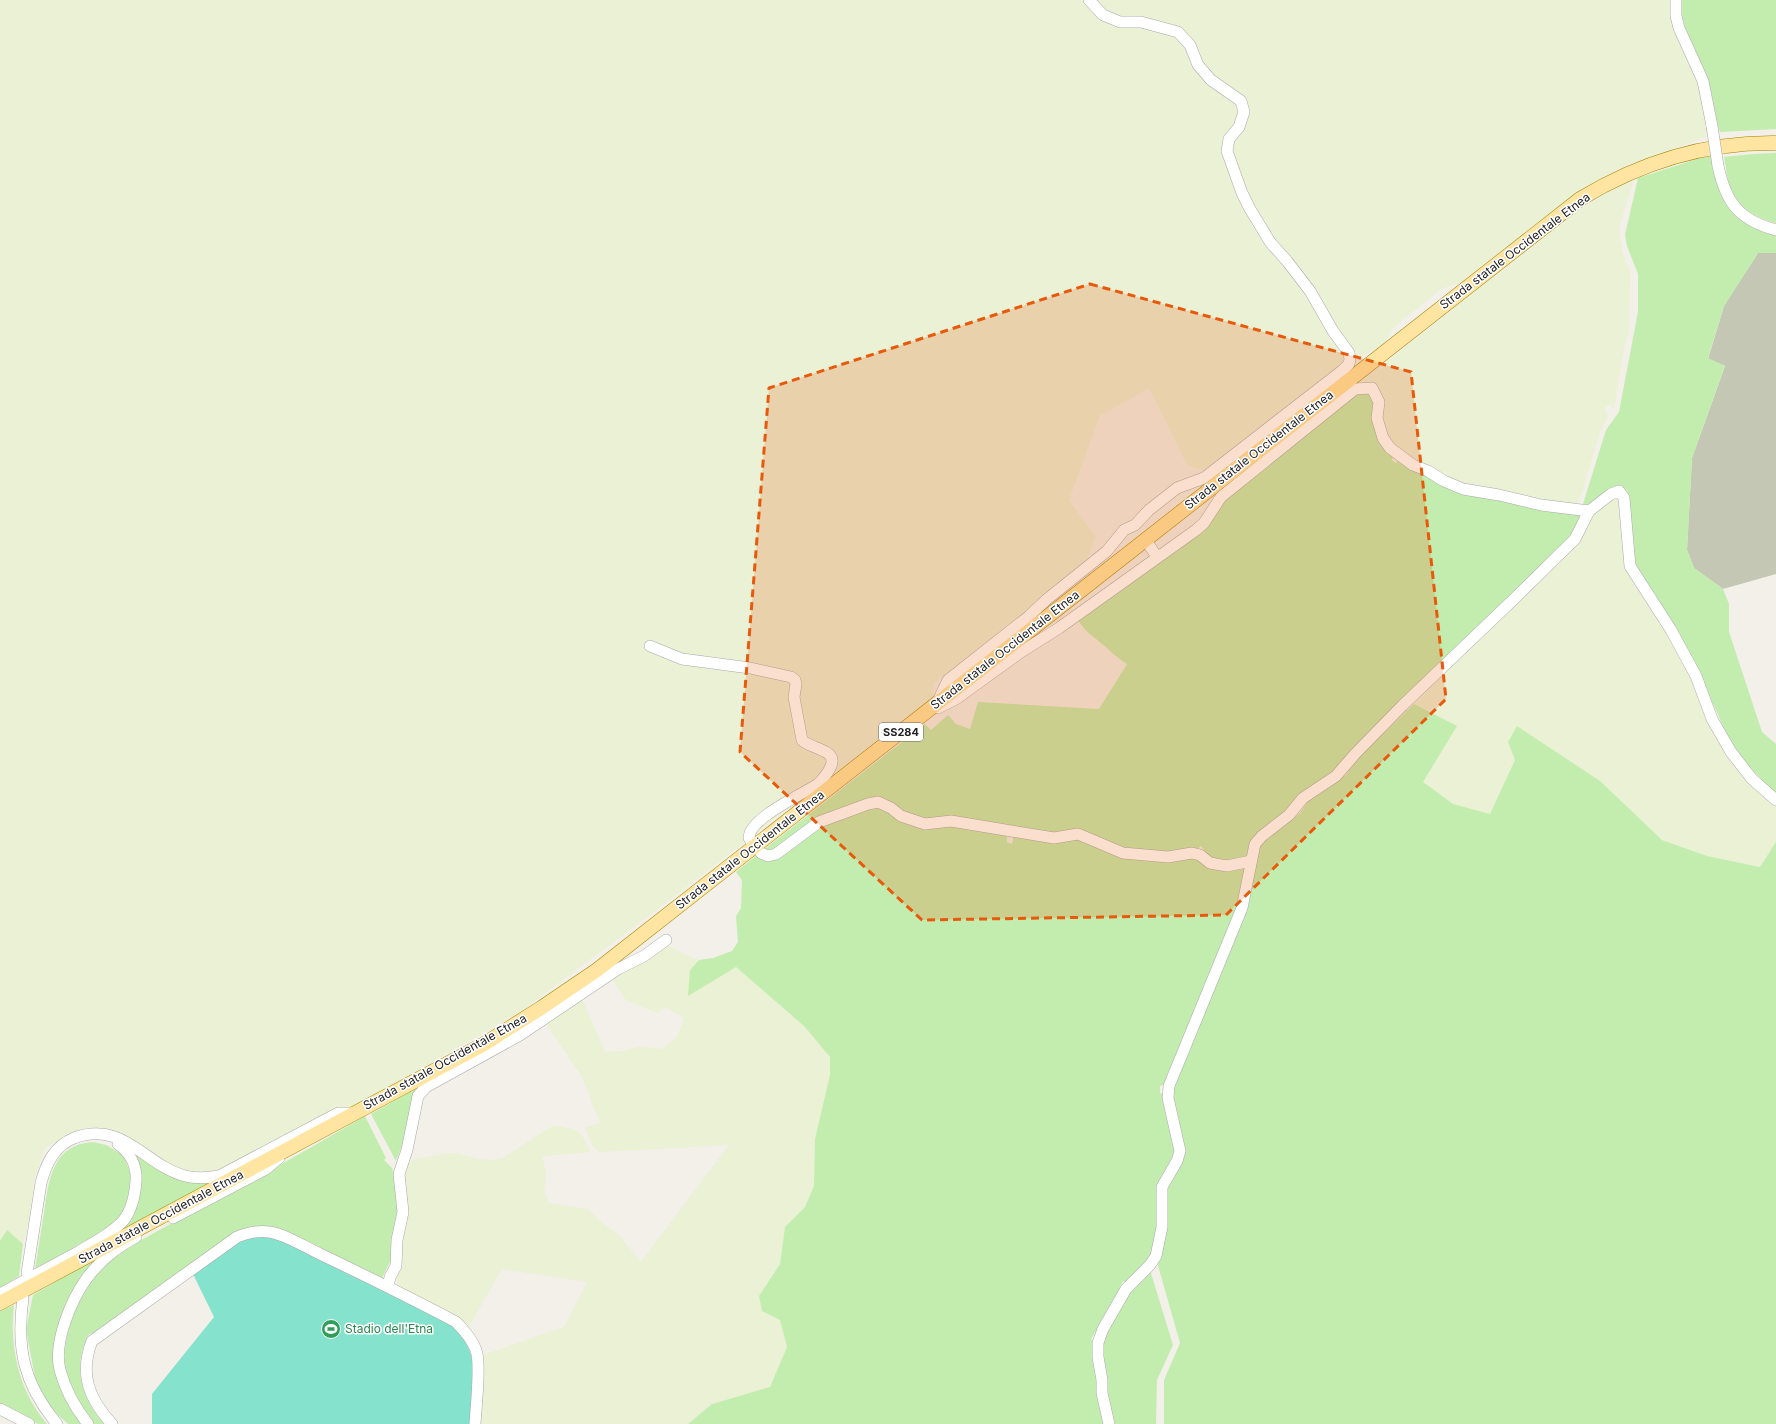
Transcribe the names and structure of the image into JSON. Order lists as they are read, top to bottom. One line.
{"streets":{"main road":["Strada statale Occidentale Etnea","SS284"]},"places":{"sports":["Stadio dell'Etna"]}}
